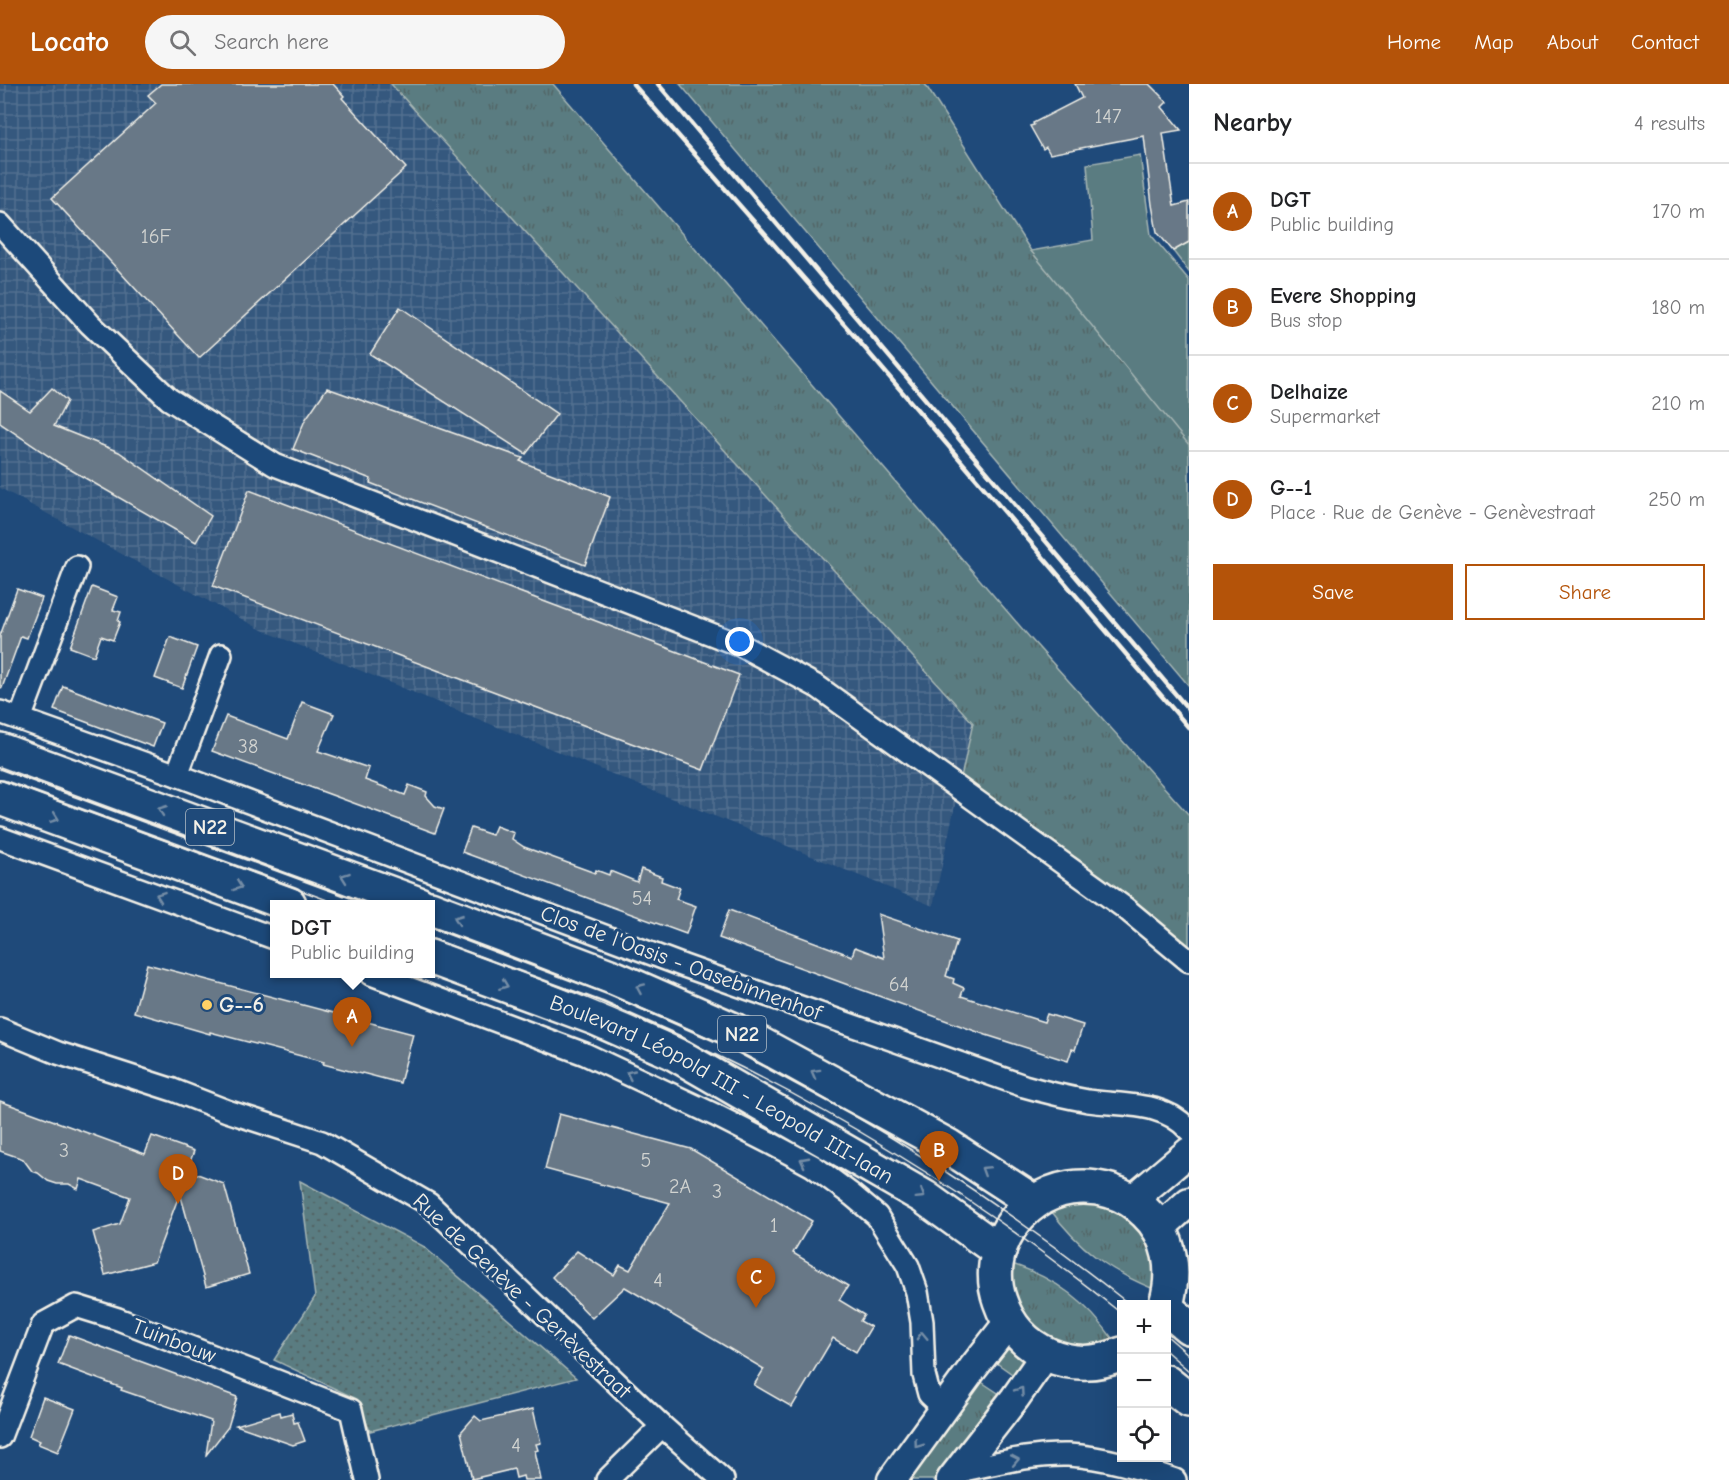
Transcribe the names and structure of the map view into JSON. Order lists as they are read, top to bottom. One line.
{"streets":{"main road":["N22","Boulevard Léopold III - Leopold III-laan"],"street":["Clos de l'Oasis - Oasebinnenhof","Rue de Genève - Genèvestraat","Tuinbouw"]},"places":["G--6"],"house_numbers":["147","16F","38","54","64","3","5","2A","3","1","4","4"],"page":{"header":"Locato","search":"Search here","nav":["Home","Map","About","Contact"],"heading":["Nearby","4 results"],"list":[{"mark":"A","name":"DGT","note":"Public building","value":"170 m"},{"mark":"B","name":"Evere Shopping","note":"Bus stop","value":"180 m"},{"mark":"C","name":"Delhaize","note":"Supermarket","value":"210 m"},{"mark":"D","name":"G--1","note":"Place · Rue de Genève - Genèvestraat","value":"250 m"}],"buttons":["Save","Share"],"popup":["DGT","Public building"],"pins":["A","B","D","C"],"map_buttons":["+","−"]}}
